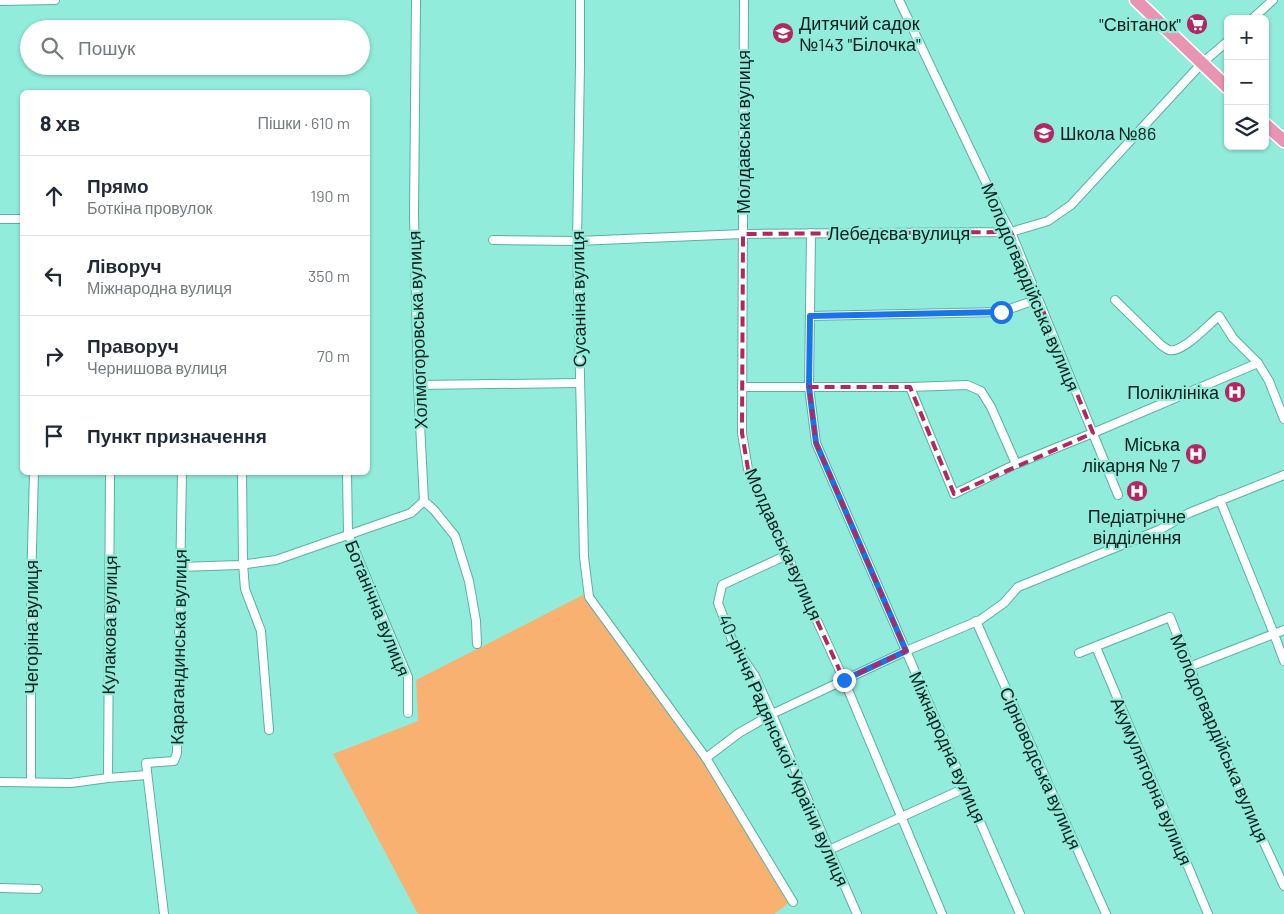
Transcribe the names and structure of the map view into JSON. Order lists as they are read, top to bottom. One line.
{"streets":{"street":["Молдавська вулиця","Лебедєва вулиця","Молодогвардійська вулиця","Сусаніна вулиця","Холмогоровська вулиця","Ботанічна вулиця","Кулакова вулиця","Чегоріна вулиця","Карагандинська вулиця","Міжнародна вулиця","40-річчя Радянської України вулиця","Сірноводська вулиця","Акумуляторна вулиця"]},"crossings":[["Молдавська вулиця","Лебедєва вулиця"],["Молдавська вулиця","40-річчя Радянської України вулиця"],["Лебедєва вулиця","Молодогвардійська вулиця"],["Лебедєва вулиця","Сусаніна вулиця"],["Лебедєва вулиця","Міжнародна вулиця"],["Молодогвардійська вулиця","Акумуляторна вулиця"]],"places":{"supermarket":["\"Світанок\""],"school or university":["Дитячий садок №143 \"Білочка\"","Школа №86"],"hospital":["Поліклініка","Міська лікарня № 7","Педіатрічне відділення"]},"page":{"map_buttons":["+","−"],"search":"Пошук","heading":["8 хв","Пішки · 610 m"],"list":[["Прямо","Боткіна провулок","190 m"],["Ліворуч","Міжнародна вулиця","350 m"],["Праворуч","Чернишова вулиця","70 m"],"Пункт призначення"]}}
